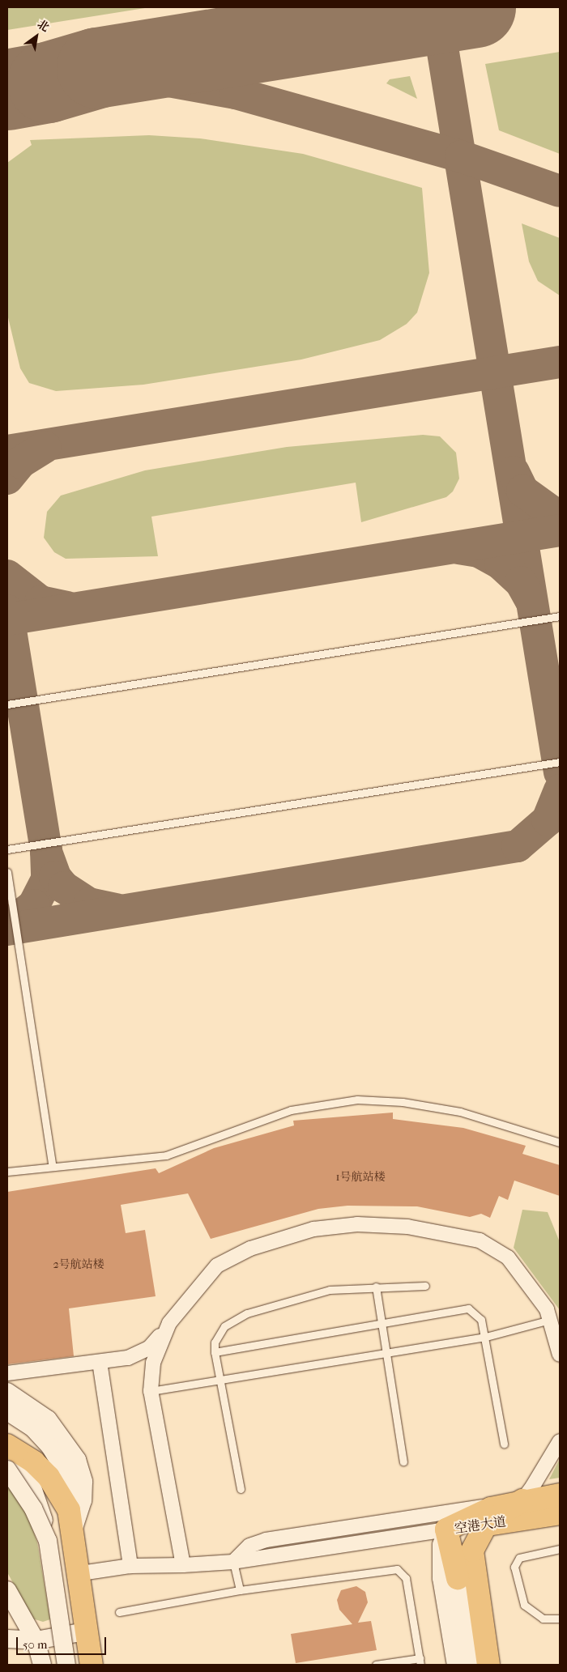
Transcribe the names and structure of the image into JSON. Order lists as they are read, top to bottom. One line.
{"streets":{"main road":["空港大道"]},"house_numbers":["1号航站楼","2号航站楼"],"scale_bar":"50 m","north":"top right"}
